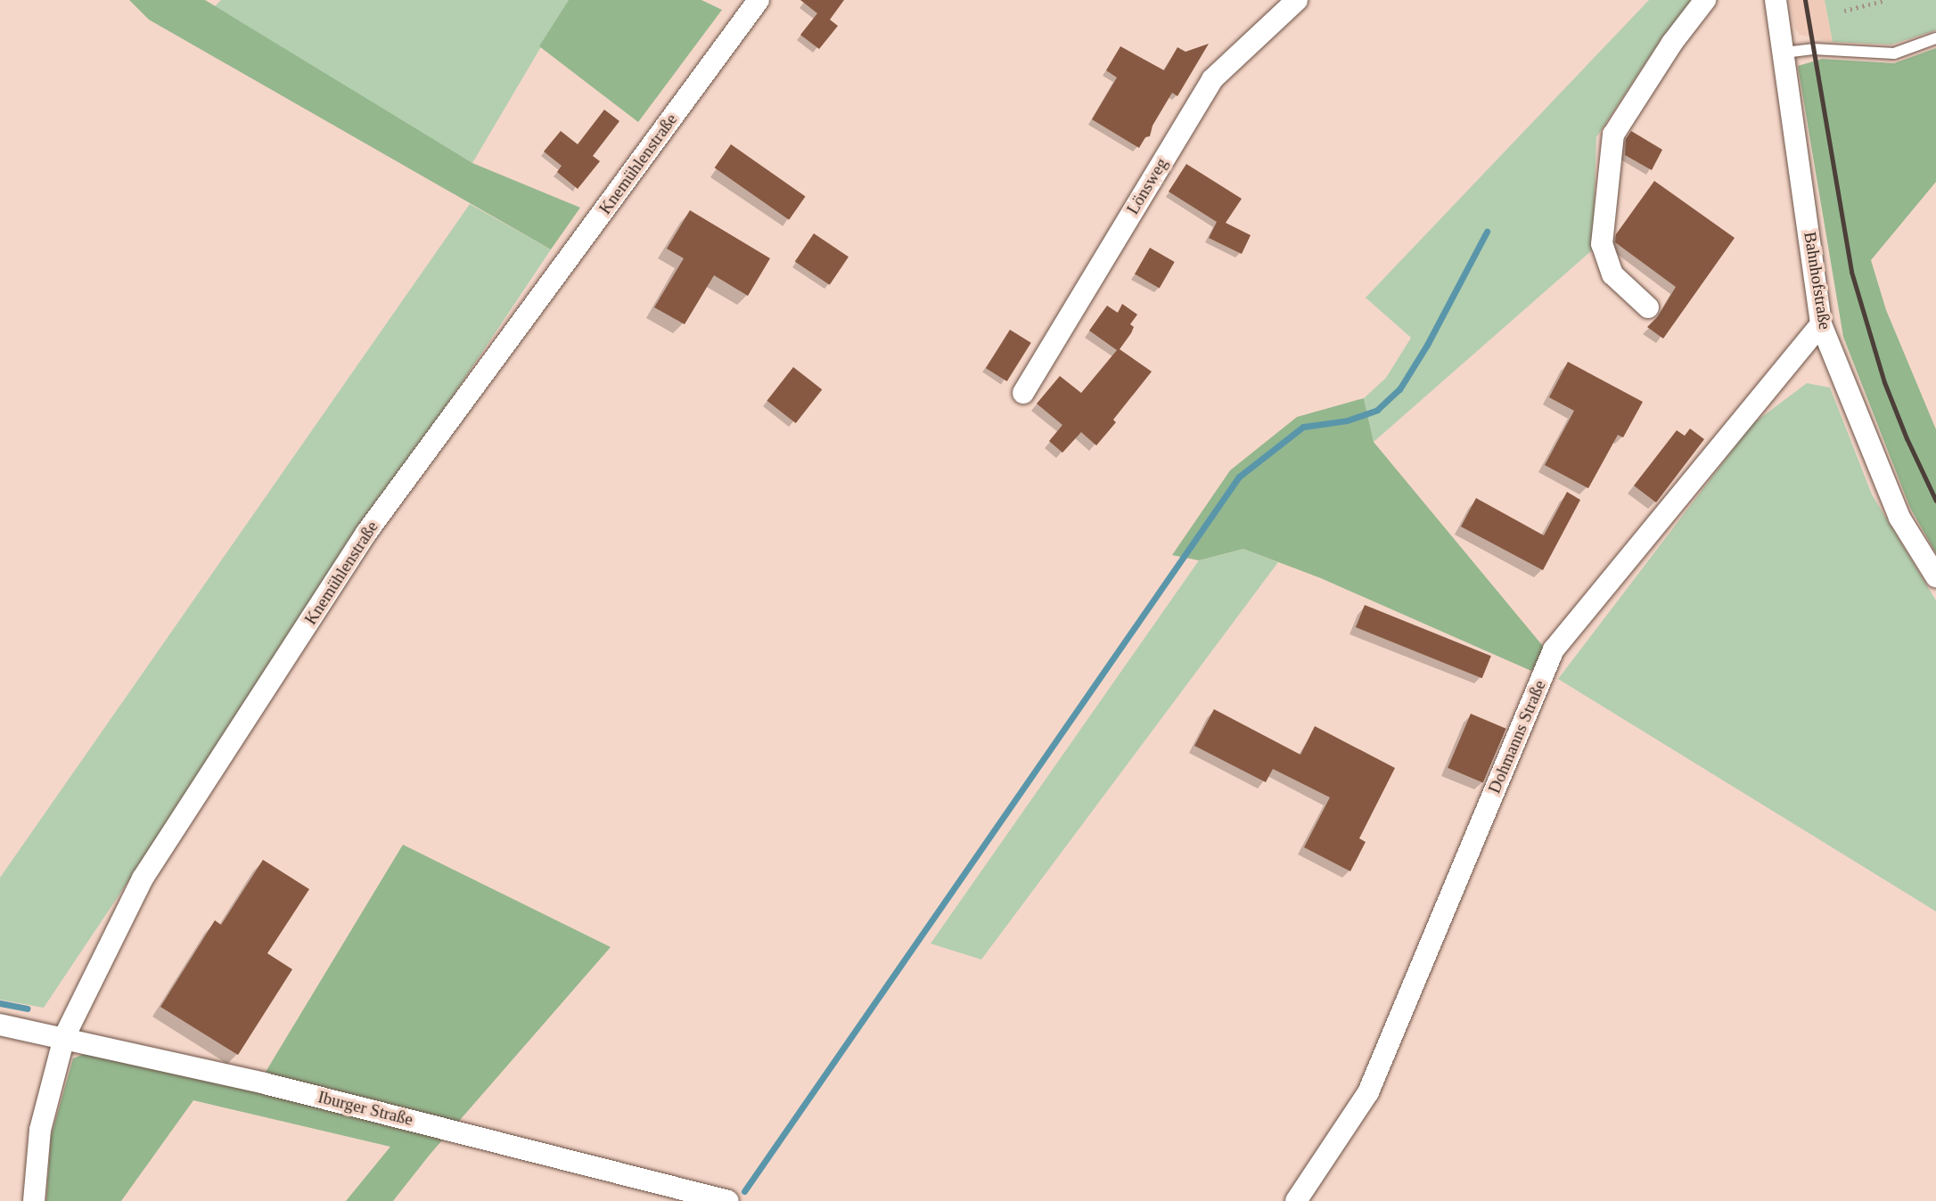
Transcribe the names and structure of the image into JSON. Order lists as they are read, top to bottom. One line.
{"streets":{"street":["Knemühlenstraße","Lönsweg","Bahnhofstraße","Dohmanns Straße","Iburger Straße"]},"crossings":[["Knemühlenstraße","Iburger Straße"],["Bahnhofstraße","Dohmanns Straße"]]}
